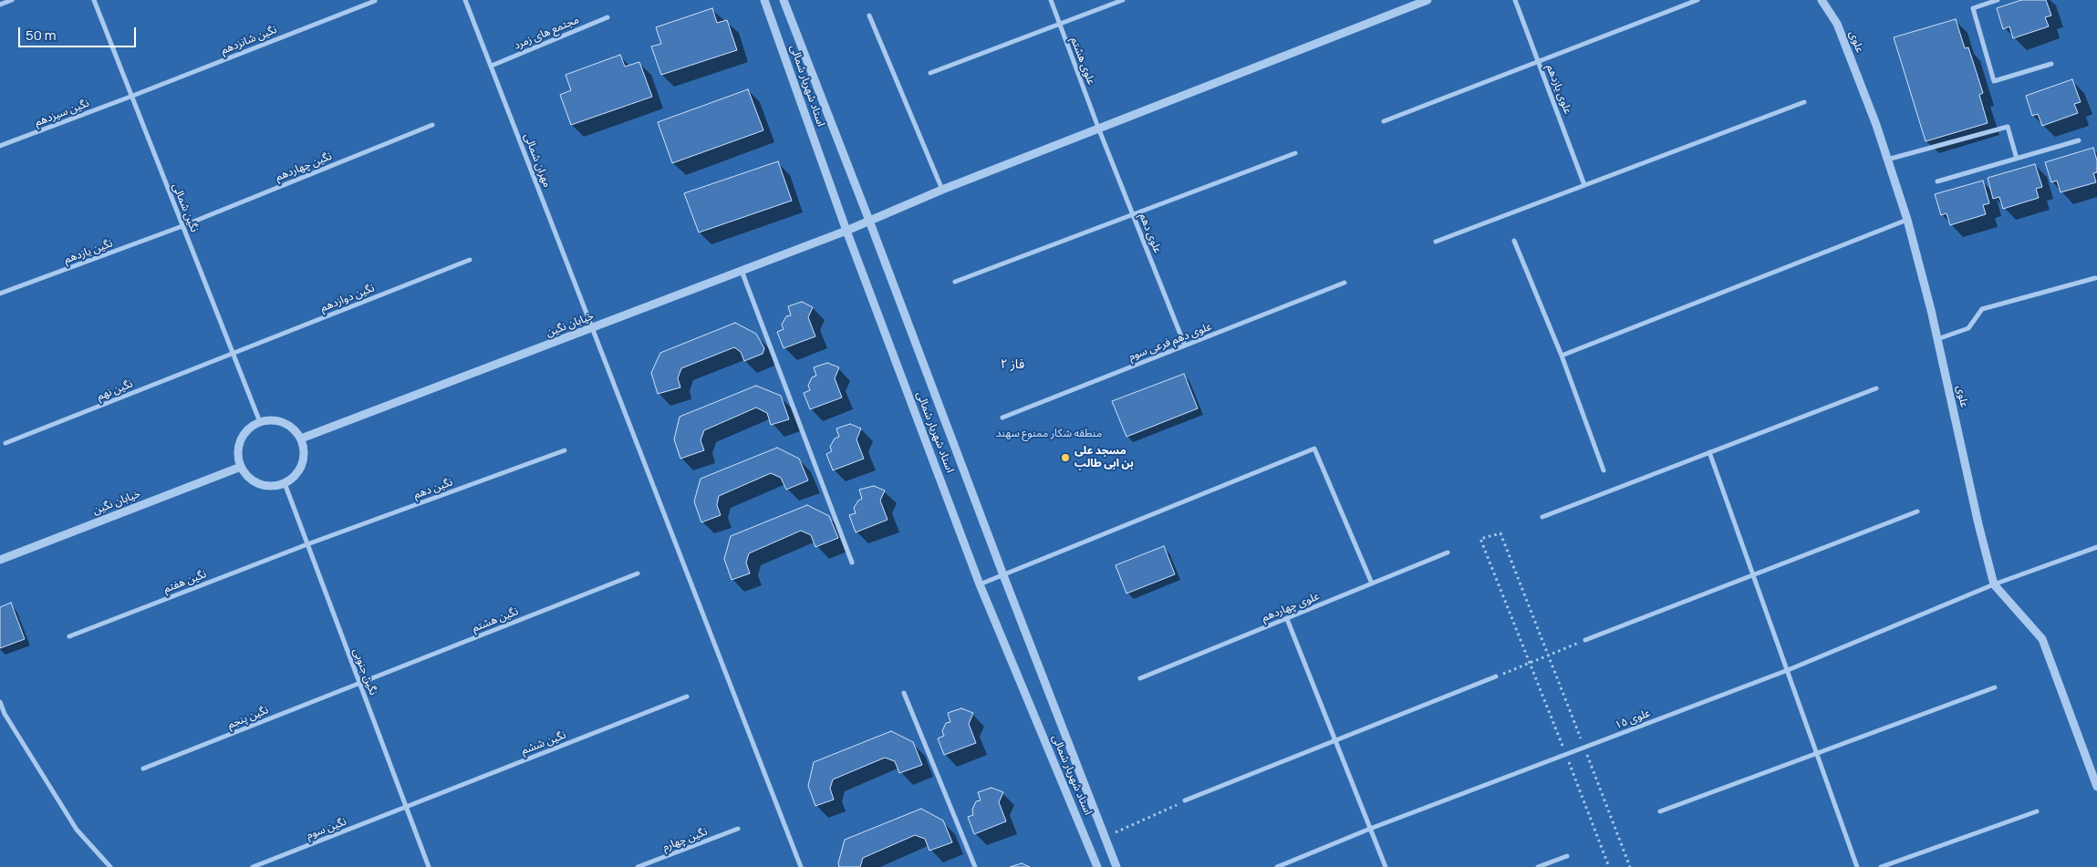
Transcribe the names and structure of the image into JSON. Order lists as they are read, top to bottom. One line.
{"streets":{"street":["مجتمع های زمرد","نگین شانزدهم","علوی","علوی هشتم","استاد شهریار شمالی","علوی یازدهم","نگین سیزدهم","مهران شمالی","نگین چهاردهم","نگین شمالی","علوی دهم","نگین یازدهم","نگین دوازدهم","خیابان نگین","علوی دهم فرعی سوم","نگین نهم","نگین دهم","نگین هفتم","علوی چهاردهم","نگین هشتم","نگین جنوبی","نگین پنجم","علوی ۱۵","نگین ششم","نگین سوم","نگین چهارم"]},"crossings":[["مجتمع های زمرد","مهران شمالی"],["نگین شانزدهم","نگین سیزدهم"],["نگین شانزدهم","نگین شمالی"],["علوی","علوی ۱۵"],["علوی هشتم","علوی دهم"],["علوی هشتم","خیابان نگین"],["استاد شهریار شمالی","خیابان نگین"],["نگین سیزدهم","نگین شمالی"],["مهران شمالی","خیابان نگین"],["نگین چهاردهم","نگین شمالی"],["نگین چهاردهم","نگین یازدهم"],["نگین شمالی","نگین یازدهم"],["نگین شمالی","نگین دوازدهم"],["نگین شمالی","خیابان نگین"],["نگین شمالی","نگین نهم"],["نگین شمالی","نگین جنوبی"],["علوی دهم","خیابان نگین"],["علوی دهم","علوی دهم فرعی سوم"],["نگین دوازدهم","نگین نهم"],["خیابان نگین","نگین جنوبی"],["نگین دهم","نگین هفتم"],["نگین دهم","نگین جنوبی"],["نگین هفتم","نگین جنوبی"],["نگین هشتم","نگین جنوبی"],["نگین هشتم","نگین پنجم"],["نگین جنوبی","نگین پنجم"],["نگین جنوبی","نگین ششم"],["نگین جنوبی","نگین سوم"],["نگین ششم","نگین سوم"]],"districts":["فاز ۲"],"parks":["منطقه شکار ممنوع سهند"],"places":["مسجد علی بن ابی طالب"],"scale_bar":"50 m"}
